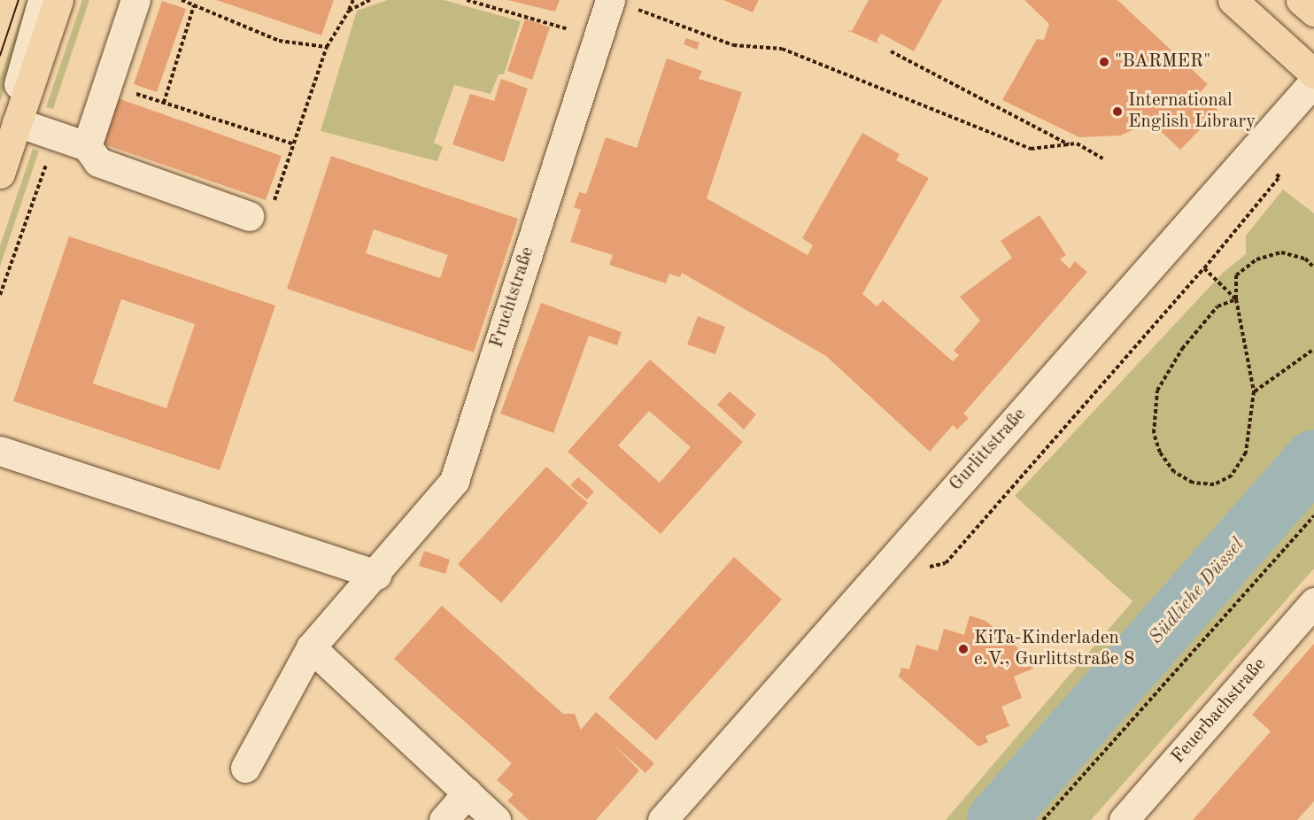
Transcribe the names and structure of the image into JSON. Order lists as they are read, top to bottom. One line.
{"streets":{"street":["Fruchtstraße","Gurlittstraße","Feuerbachstraße"]},"water":["Südliche Düssel"],"places":["\"BARMER\"","International English Library","KiTa-Kinderladen e.V., Gurlittstraße 8"]}
